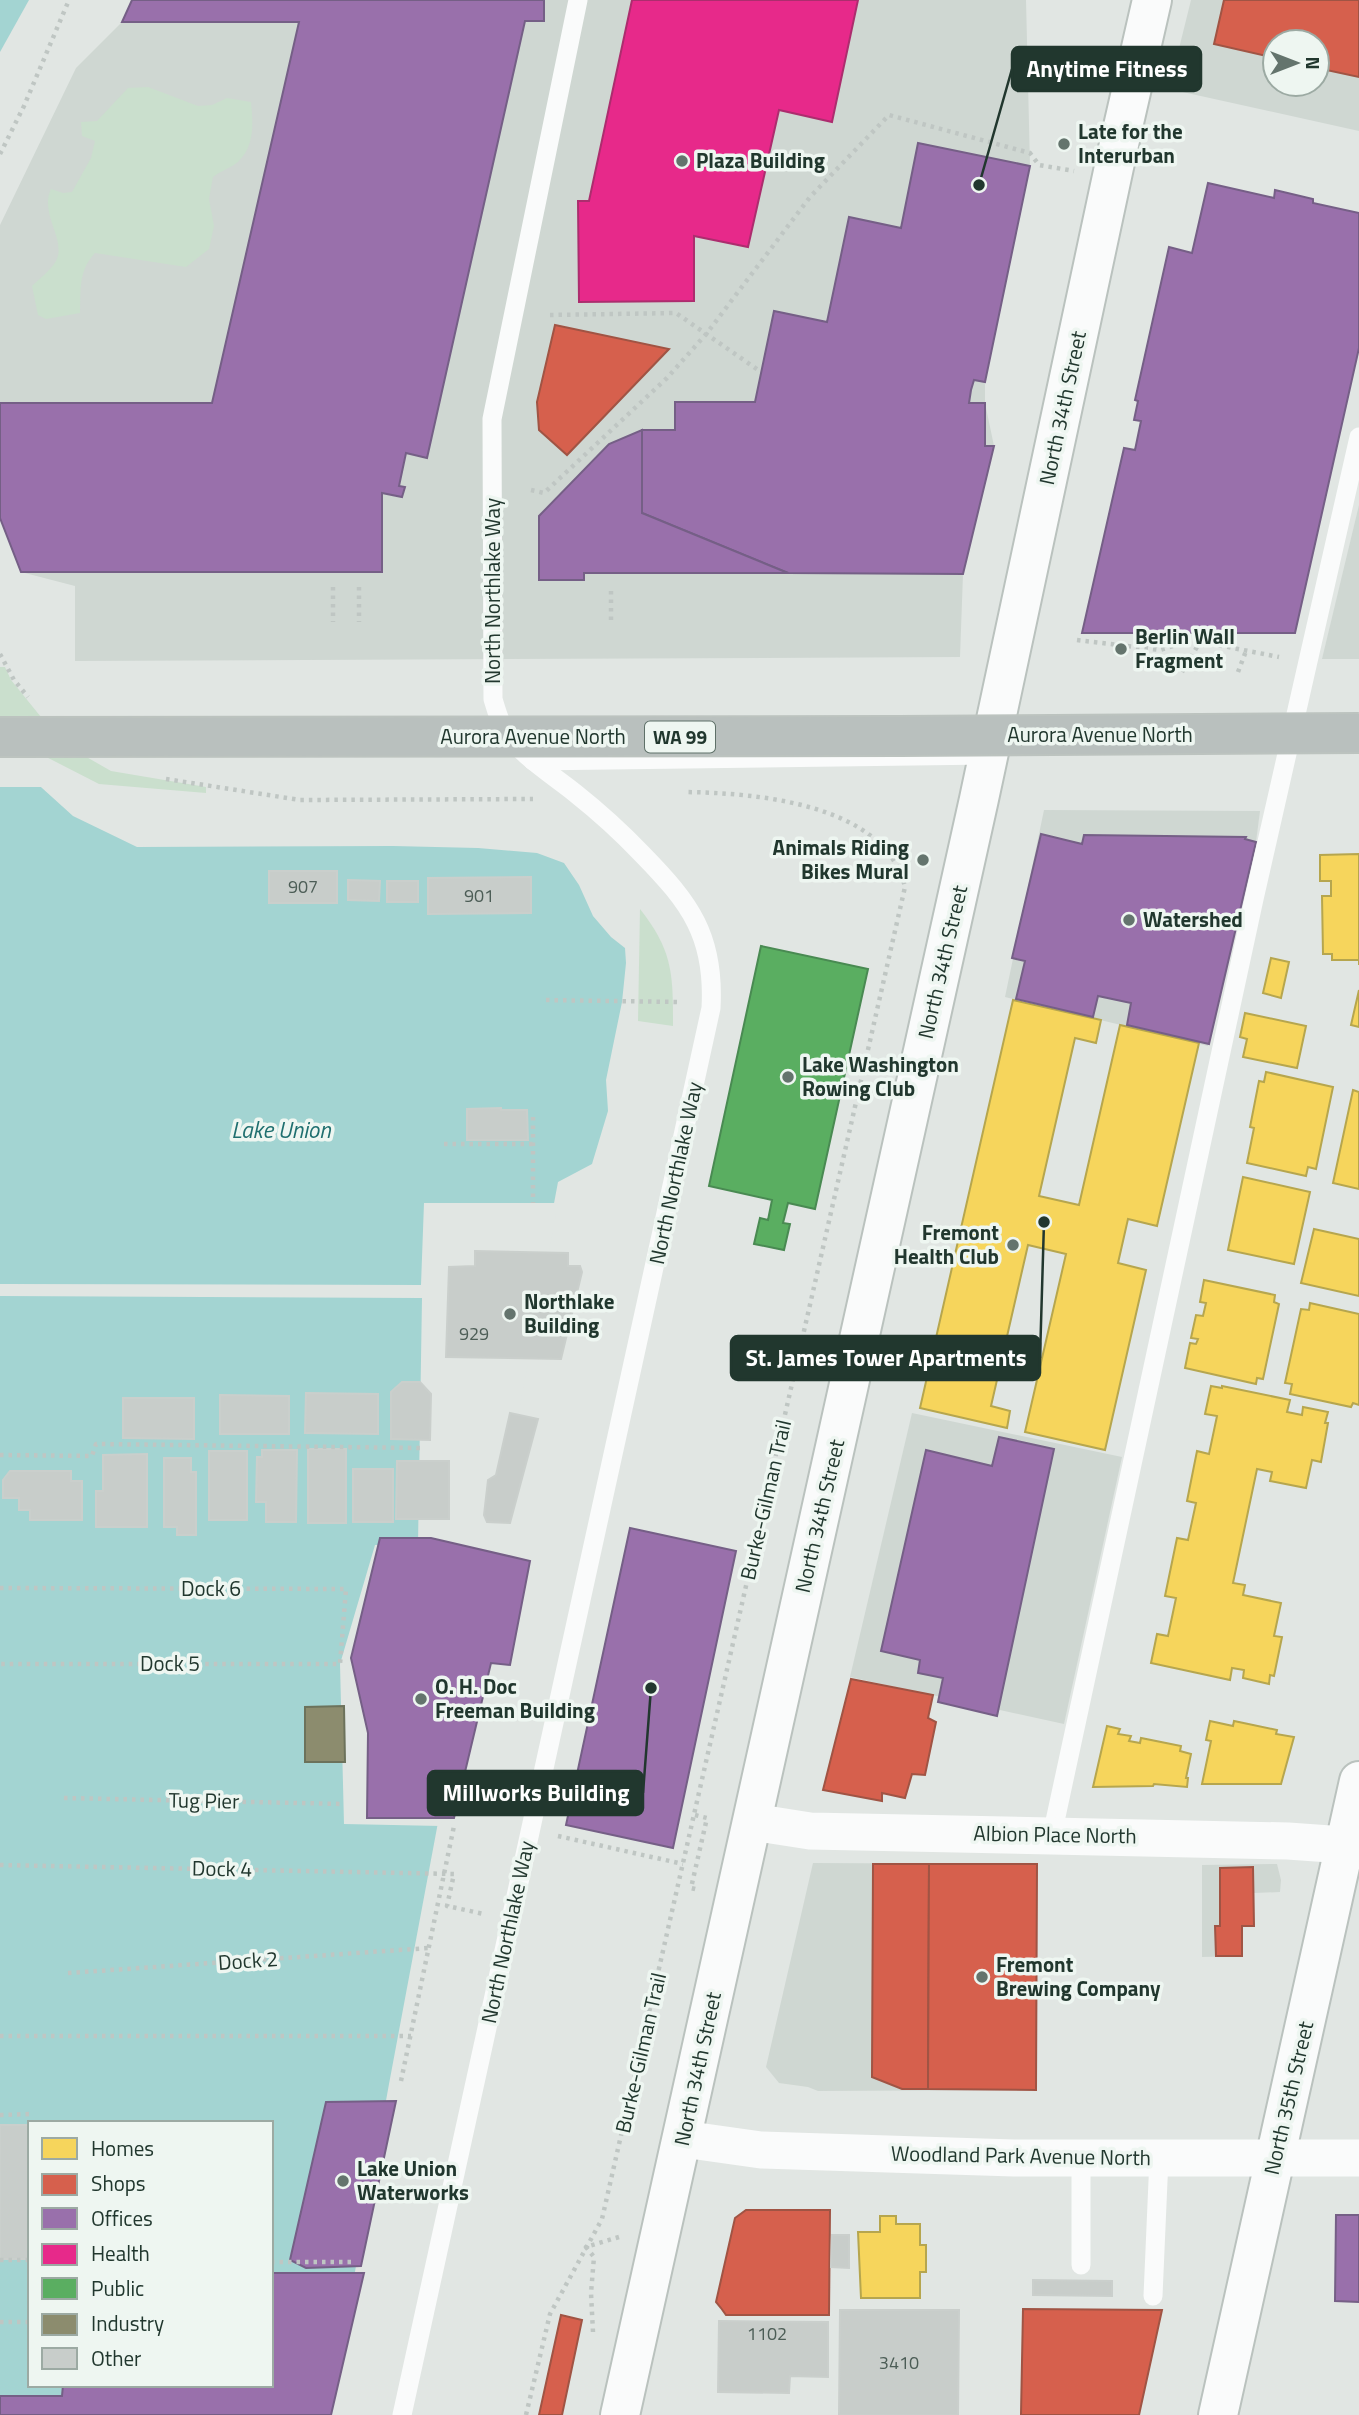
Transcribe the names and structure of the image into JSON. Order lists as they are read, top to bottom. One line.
{"streets":{"highway":["Aurora Avenue North","WA 99"],"street":["North 34th Street","Albion Place North","North 35th Street","Woodland Park Avenue North"],"lane":["North Northlake Way"],"path":["Burke-Gilman Trail","Dock 6","Dock 5","Tug Pier","Dock 4","Dock 2"]},"crossings":[["North 34th Street","Albion Place North"],["North 34th Street","Woodland Park Avenue North"],["Dock 6","Dock 5"],["Albion Place North","North 35th Street"],["North 35th Street","Woodland Park Avenue North"]],"water":["Lake Union"],"places":["Late for the Interurban","Plaza Building","Anytime Fitness","Berlin Wall Fragment","Animals Riding Bikes Mural","Watershed","Lake Washington Rowing Club","St. James Tower Apartments","Fremont Health Club","Northlake Building","Millworks Building","O. H. Doc Freeman Building","Fremont Brewing Company","Lake Union Waterworks"],"house_numbers":["907","901","929","1102","3410"],"legend":["Homes","Shops","Offices","Health","Public","Industry","Other"],"north":"right"}
